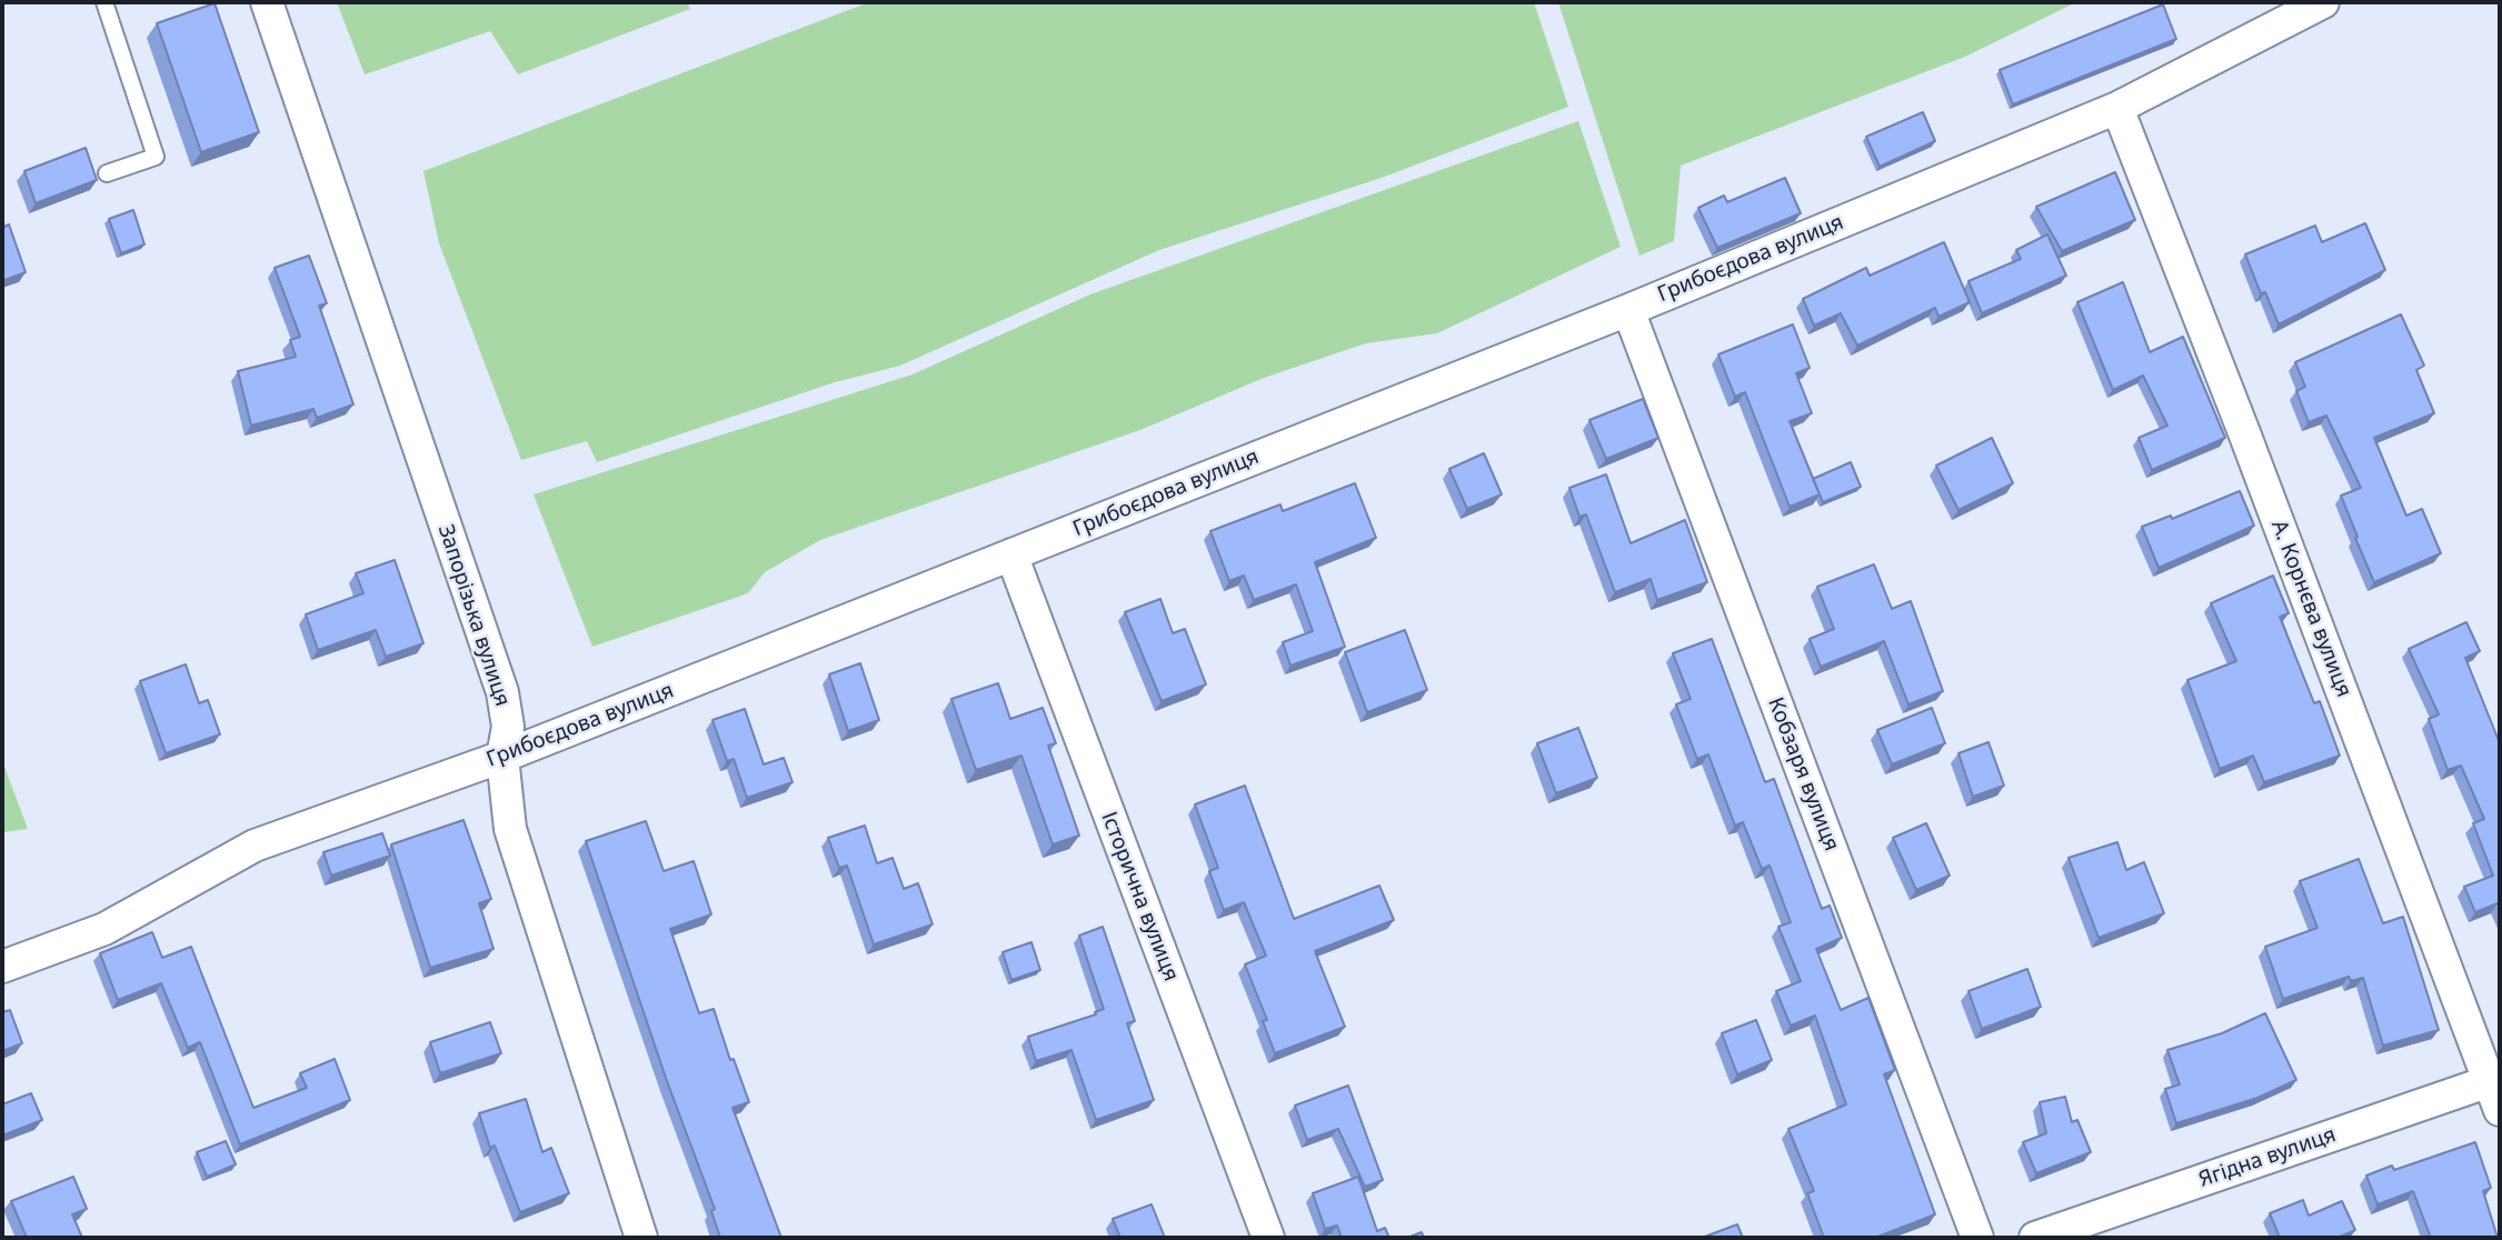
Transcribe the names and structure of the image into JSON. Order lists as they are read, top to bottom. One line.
{"streets":{"street":["Грибоєдова вулиця","А. Корнєва вулиця","Запорізька вулиця","Кобзаря вулиця","Історична вулиця","Ягідна вулиця"]},"crossings":[["Грибоєдова вулиця","А. Корнєва вулиця"],["Грибоєдова вулиця","Запорізька вулиця"],["Грибоєдова вулиця","Кобзаря вулиця"],["Грибоєдова вулиця","Історична вулиця"],["А. Корнєва вулиця","Ягідна вулиця"]]}
